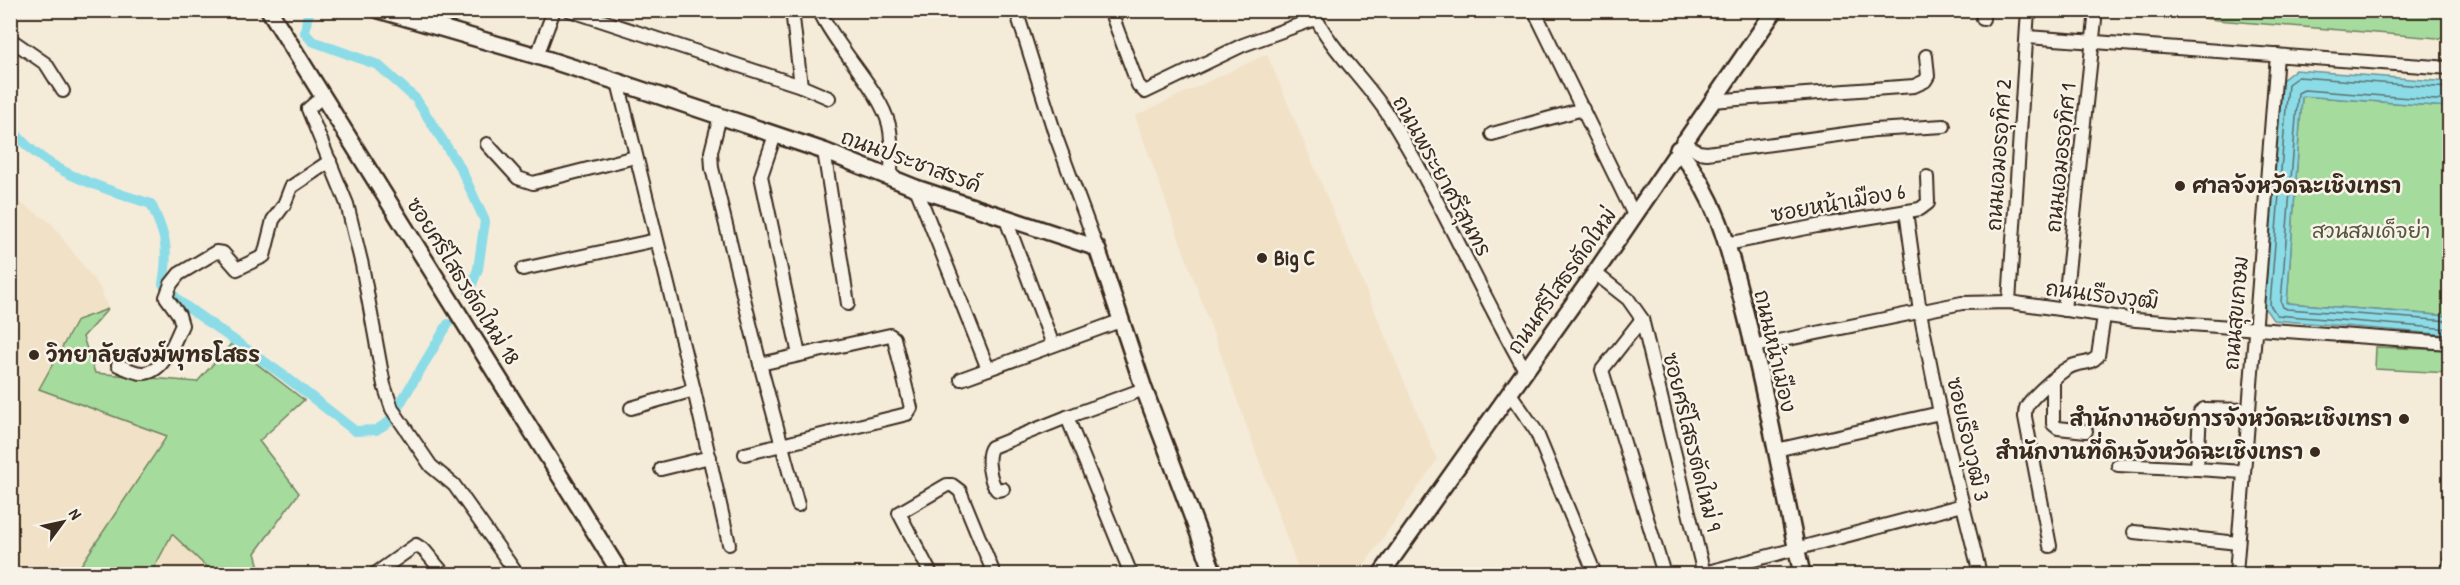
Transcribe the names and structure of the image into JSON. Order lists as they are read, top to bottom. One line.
{"streets":{"street":["ถนนเอมอรอุทิศ 2","ถนนเอมอรอุทิศ 1","ถนนประชาสรรค์","ถนนพระยาศรีสุนทร","ซอยหน้าเมือง 6","ซอยศรีโสธรตัดใหม่ 18","ถนนศรีโสธรตัดใหม่","ถนนเรืองวุฒิ","ถนนสุขเกษม","ถนนหน้าเมือง","ซอยเรืองวุฒิ 3","ซอยศรีโสธรตัดใหม่ 9"]},"crossings":[["ถนนเอมอรอุทิศ 2","ถนนเรืองวุฒิ"],["ถนนเอมอรอุทิศ 1","ถนนเรืองวุฒิ"],["ถนนพระยาศรีสุนทร","ถนนศรีโสธรตัดใหม่"],["ซอยหน้าเมือง 6","ถนนหน้าเมือง"],["ซอยหน้าเมือง 6","ซอยเรืองวุฒิ 3"],["ถนนศรีโสธรตัดใหม่","ถนนหน้าเมือง"],["ถนนศรีโสธรตัดใหม่","ซอยศรีโสธรตัดใหม่ 9"],["ถนนเรืองวุฒิ","ถนนสุขเกษม"],["ถนนเรืองวุฒิ","ถนนหน้าเมือง"],["ถนนเรืองวุฒิ","ซอยเรืองวุฒิ 3"]],"parks":["สวนสมเด็จย่า"],"places":["ศาลจังหวัดฉะเชิงเทรา","Big C","วิทยาลัยสงฆ์พุทธโสธร","สำนักงานอัยการจังหวัดฉะเชิงเทรา","สำนักงานที่ดินจังหวัดฉะเชิงเทรา"],"north":"top right"}
